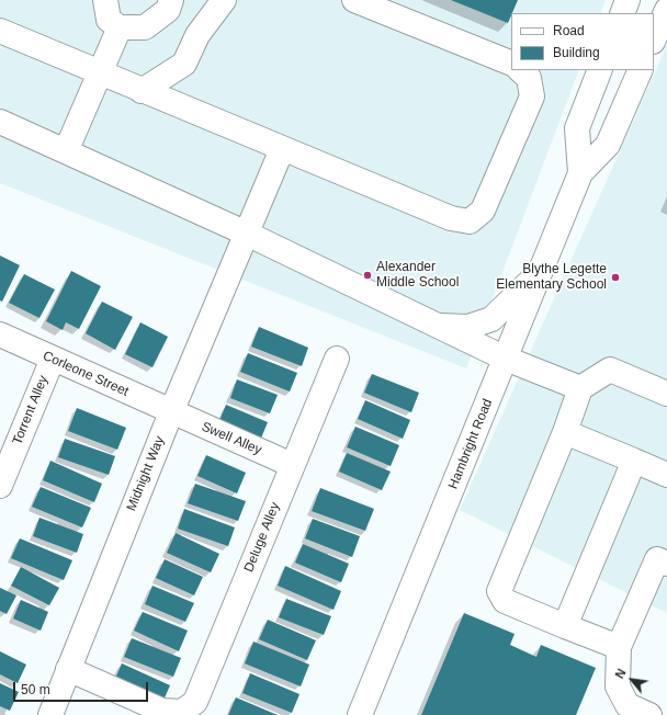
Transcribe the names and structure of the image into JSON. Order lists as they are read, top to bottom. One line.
{"streets":{"street":["Corleone Street","Torrent Alley","Swell Alley","Hambright Road","Midnight Way","Deluge Alley"]},"crossings":[["Corleone Street","Torrent Alley"],["Corleone Street","Swell Alley"],["Corleone Street","Midnight Way"],["Swell Alley","Midnight Way"],["Swell Alley","Deluge Alley"],["Midnight Way","Deluge Alley"]],"places":["Alexander Middle School","Blythe Legette Elementary School"],"legend":["Road","Building"],"scale_bar":"50 m","north":"top left"}
